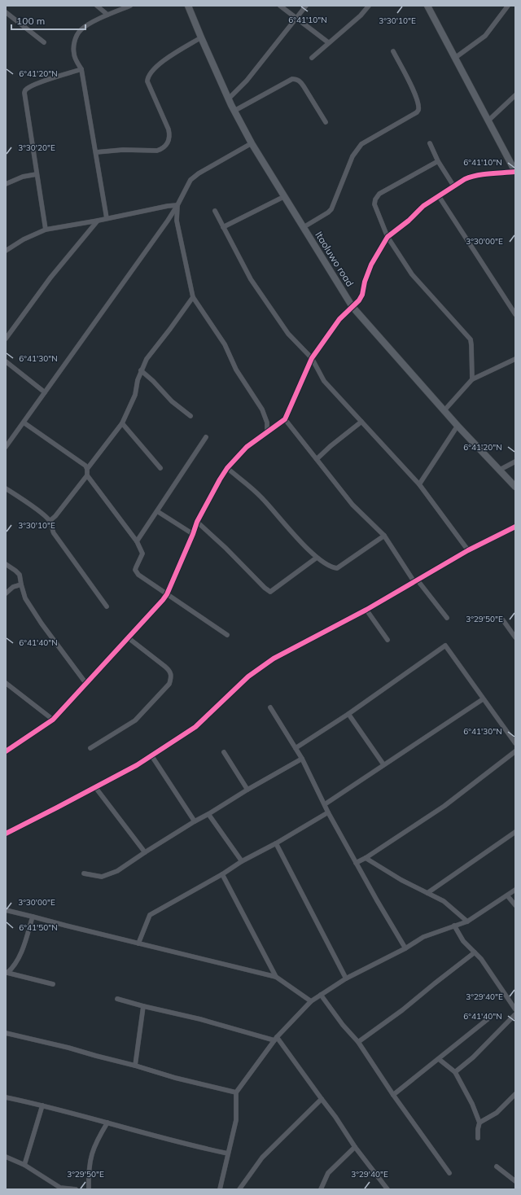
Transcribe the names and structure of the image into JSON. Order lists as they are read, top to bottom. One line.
{"streets":{"street":["Itaoluwo road"]},"scale_bar":"100 m","coordinates":["6°41'10\"N","3°30'10\"E","6°41'20\"N","3°30'20\"E","3°30'00\"E","6°41'30\"N","3°29'50\"E","6°41'40\"N","6°41'50\"N","3°29'40\"E"]}
